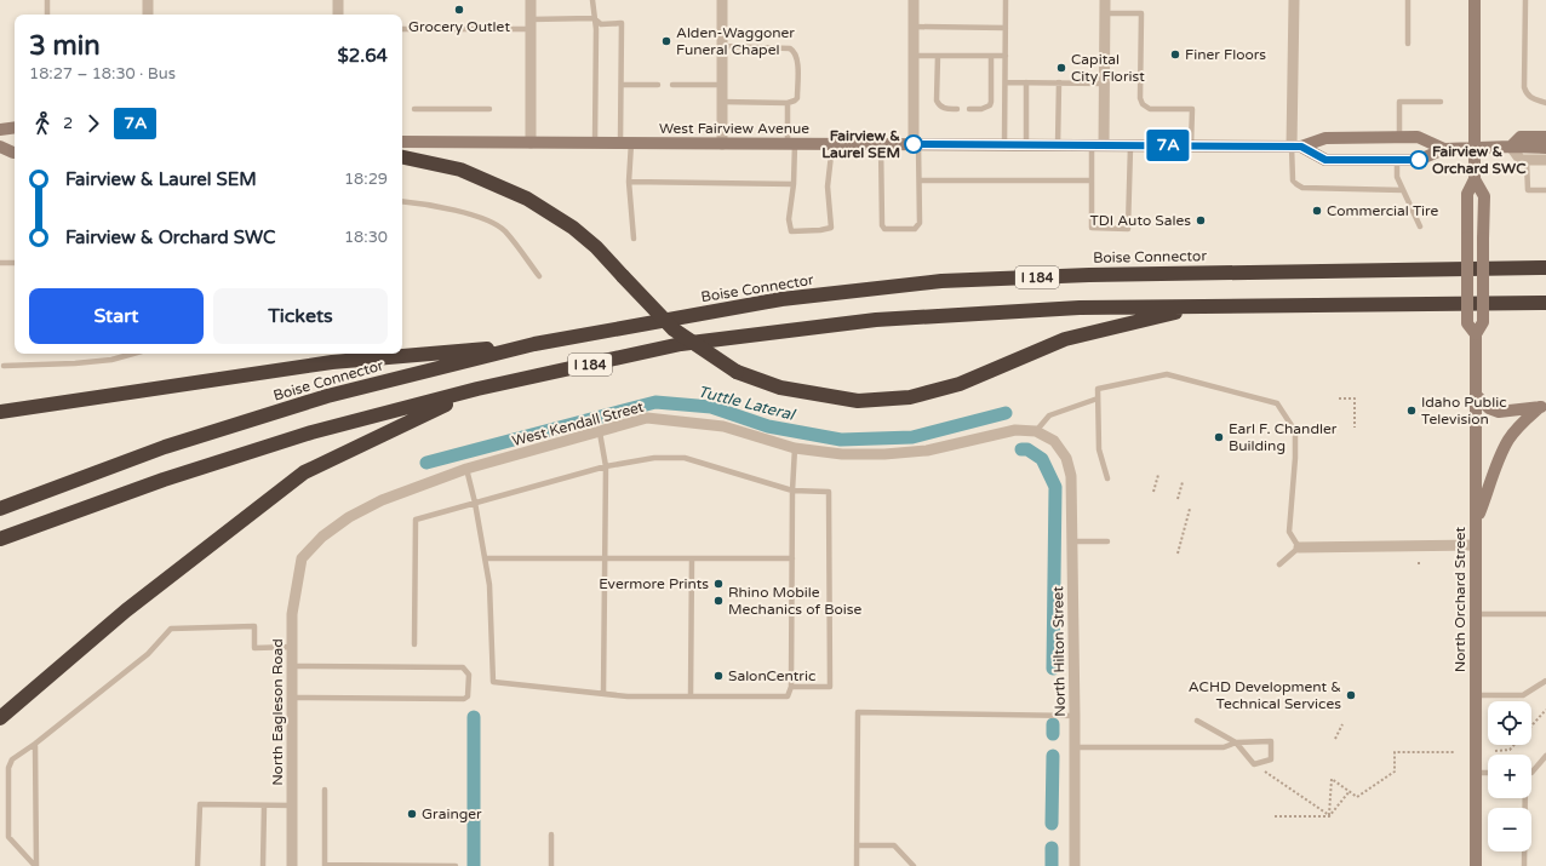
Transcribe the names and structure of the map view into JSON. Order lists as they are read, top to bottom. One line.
{"streets":{"highway":["Boise Connector","I 184"],"main road":["West Fairview Avenue","North Orchard Street"],"street":["West Kendall Street","North Hilton Street","North Eagleson Road"]},"crossings":[["West Fairview Avenue","North Orchard Street"],["West Kendall Street","North Hilton Street"],["West Kendall Street","North Eagleson Road"]],"water":["Tuttle Lateral"],"places":["Grocery Outlet","Alden-Waggoner Funeral Chapel","Finer Floors","Capital City Florist","Fairview & Laurel SEM","Fairview & Orchard SWC","Commercial Tire","TDI Auto Sales","Idaho Public Television","Earl F. Chandler Building","Evermore Prints","Rhino Mobile Mechanics of Boise","SalonCentric","ACHD Development & Technical Services","Grainger"],"lines":["bus line 7A"],"page":{"on_map":"7A","heading":["3 min","18:27 – 18:30 · Bus","$2.64"],"legs":["2","7A"],"list":[{"name":"Fairview & Laurel SEM","value":"18:29"},{"name":"Fairview & Orchard SWC","value":"18:30"}],"buttons":["Start","Tickets"],"map_buttons":["+","−"]}}
